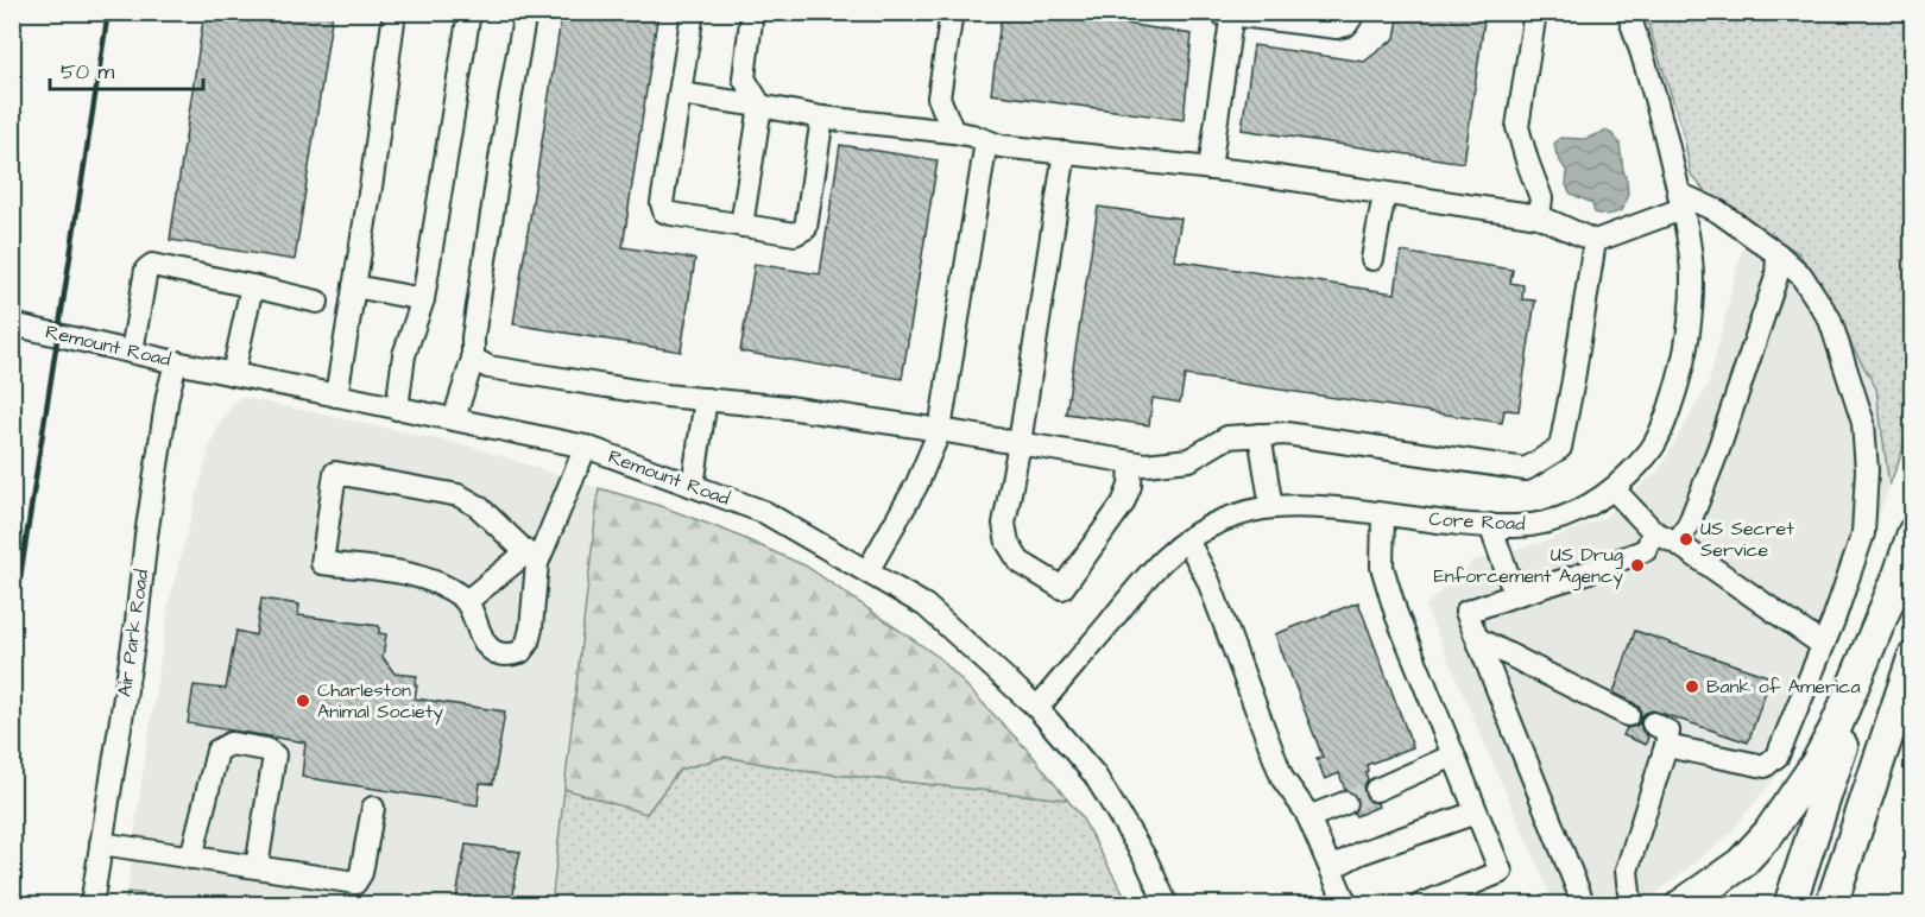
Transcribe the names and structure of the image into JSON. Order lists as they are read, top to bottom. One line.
{"streets":{"street":["Remount Road","Core Road","Air Park Road"]},"crossings":[["Remount Road","Core Road"],["Remount Road","Air Park Road"]],"places":["US Secret Service","US Drug Enforcement Agency","Bank of America","Charleston Animal Society"],"scale_bar":"50 m"}
